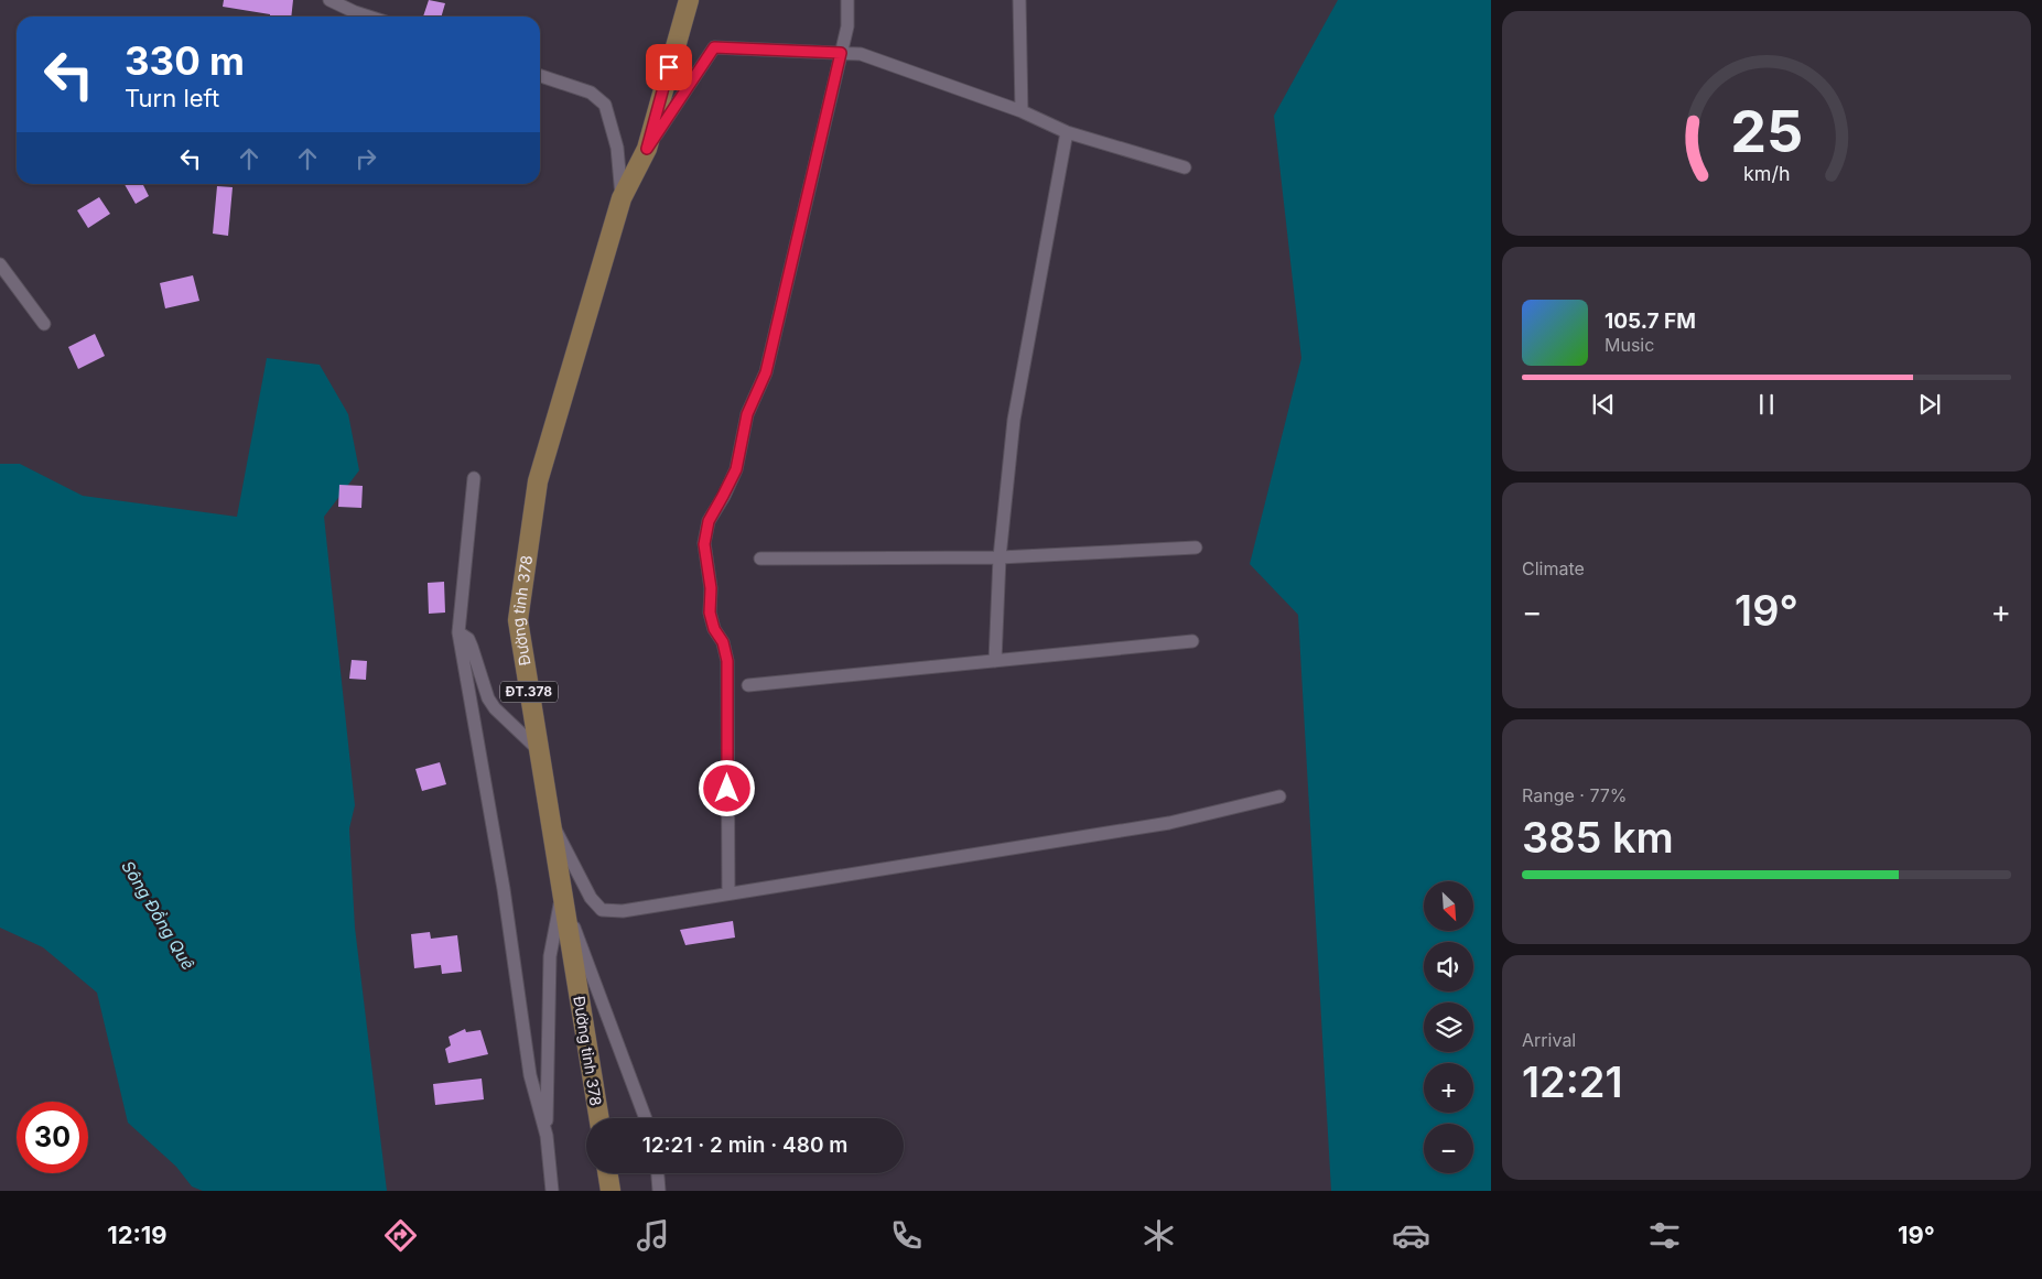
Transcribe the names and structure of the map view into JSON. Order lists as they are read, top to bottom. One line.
{"streets":{"main road":["Đường tỉnh 378","ĐT.378"]},"crossings":[["Đường tỉnh 378","ĐT.378"]],"water":["Sông Đồng Quê"],"north":"bottom right","page":{"turn":["330 m","Turn left"],"song":["105.7 FM","Music"],"tile":["Climate",["Range · 77%","385 km"],["Arrival","12:21"]],"heat":["−","19°","+"],"map_buttons":["+","−"],"limit":"30","trip":"12:21 · 2 min · 480 m","tabs":["12:19","19°"],"gauge":["25","km/h"]}}
